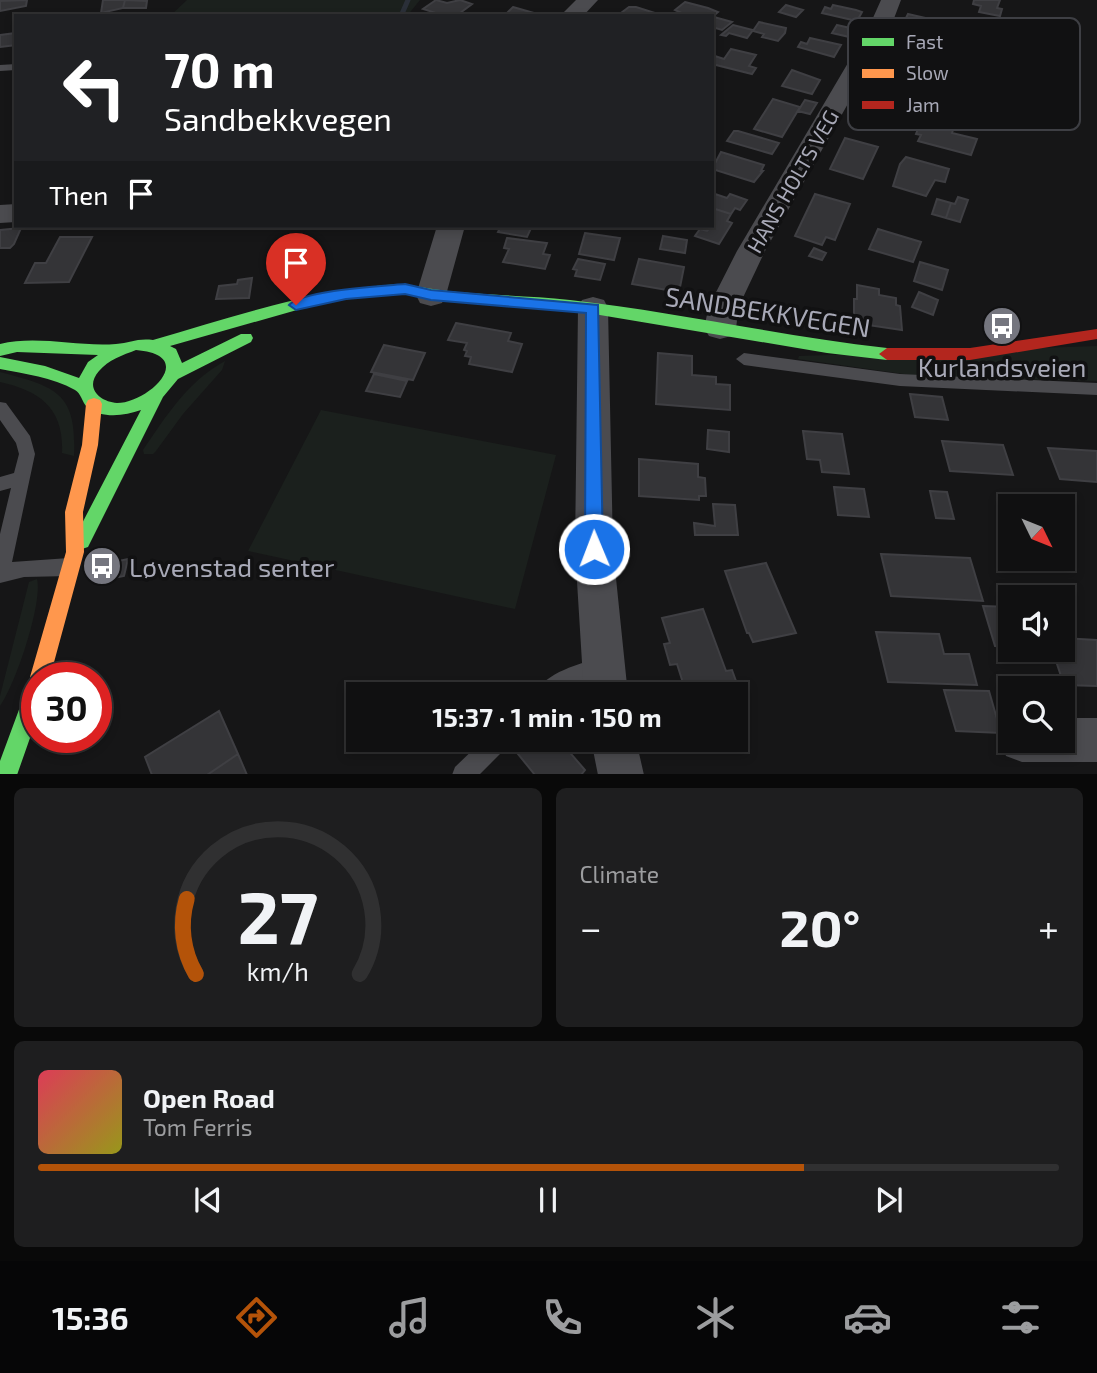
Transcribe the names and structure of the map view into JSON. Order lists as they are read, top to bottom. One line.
{"streets":{"main road":["SANDBEKKVEGEN"],"street":["HANS HOLTS VEG"]},"crossings":[["HANS HOLTS VEG","SANDBEKKVEGEN"]],"places":{"bus stop":["Kurlandsveien","Løvenstad senter"]},"legend":["Fast","Slow","Jam"],"north":"bottom right","page":{"turn":["70 m","Sandbekkvegen"],"then":"Then","limit":"30","trip":"15:37 · 1 min · 150 m","tile":"Climate","heat":["−","20°","+"],"song":["Open Road","Tom Ferris"],"tabs":"15:36","gauge":["27","km/h"]}}
